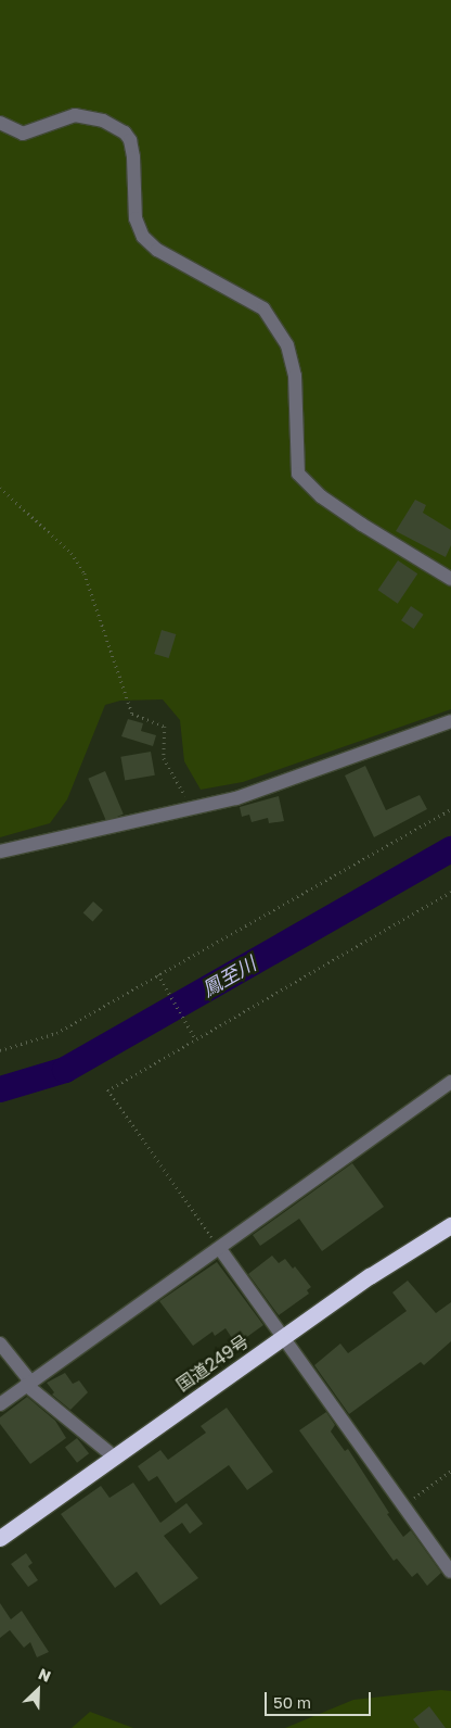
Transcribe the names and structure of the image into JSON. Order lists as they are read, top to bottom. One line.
{"streets":{"highway":["国道249号"]},"water":["鳳至川"],"scale_bar":"50 m","north":"top right"}
